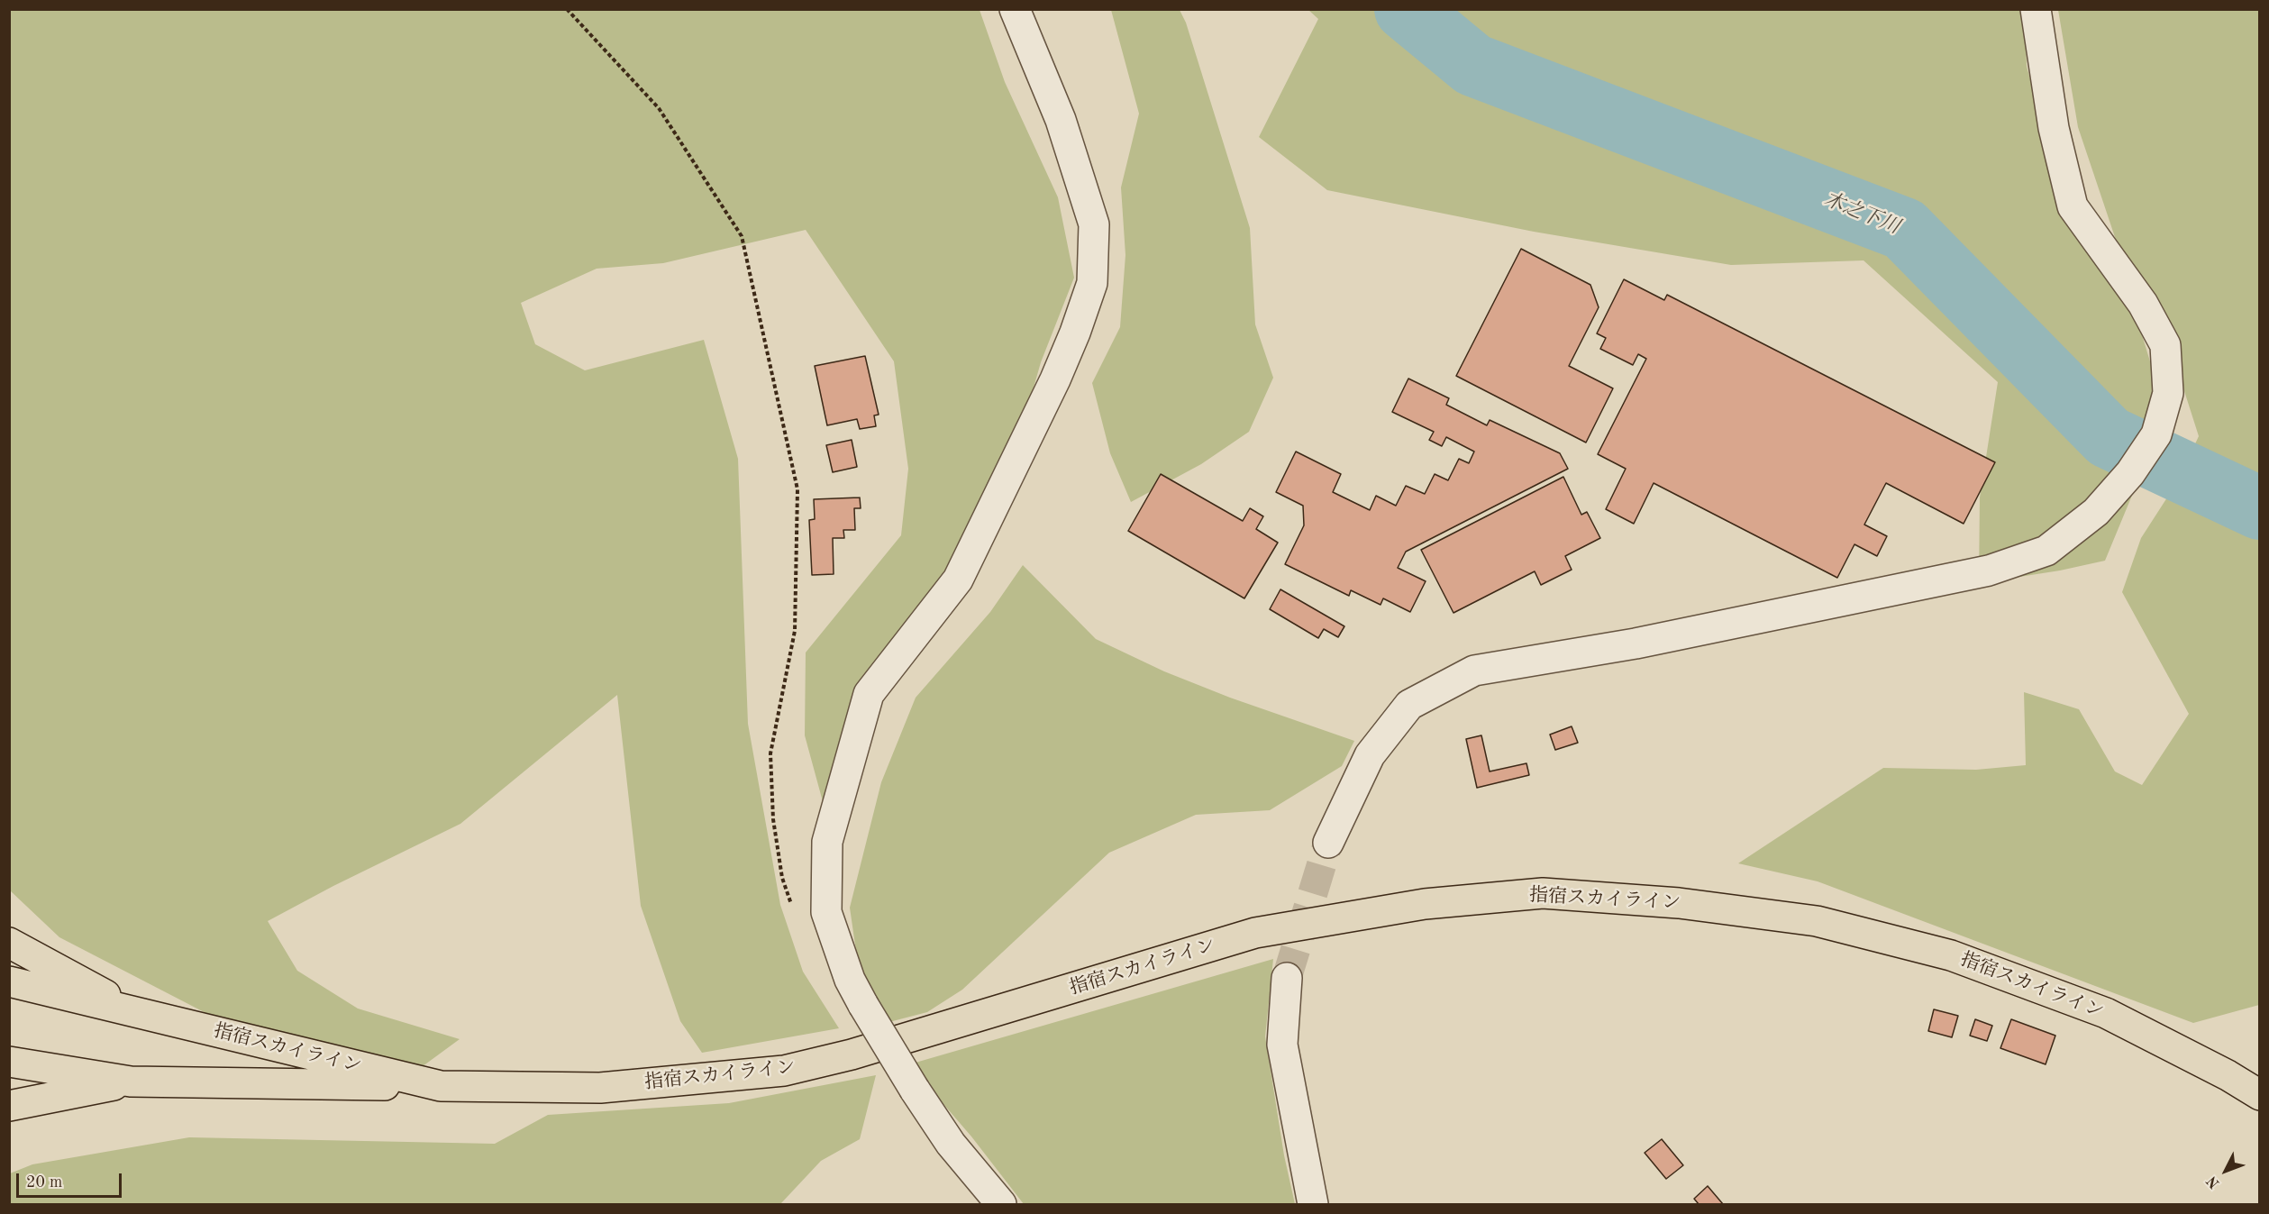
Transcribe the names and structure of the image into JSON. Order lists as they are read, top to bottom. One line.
{"streets":{"main road":["指宿スカイライン"]},"water":["木之下川"],"scale_bar":"20 m","north":"bottom left"}
